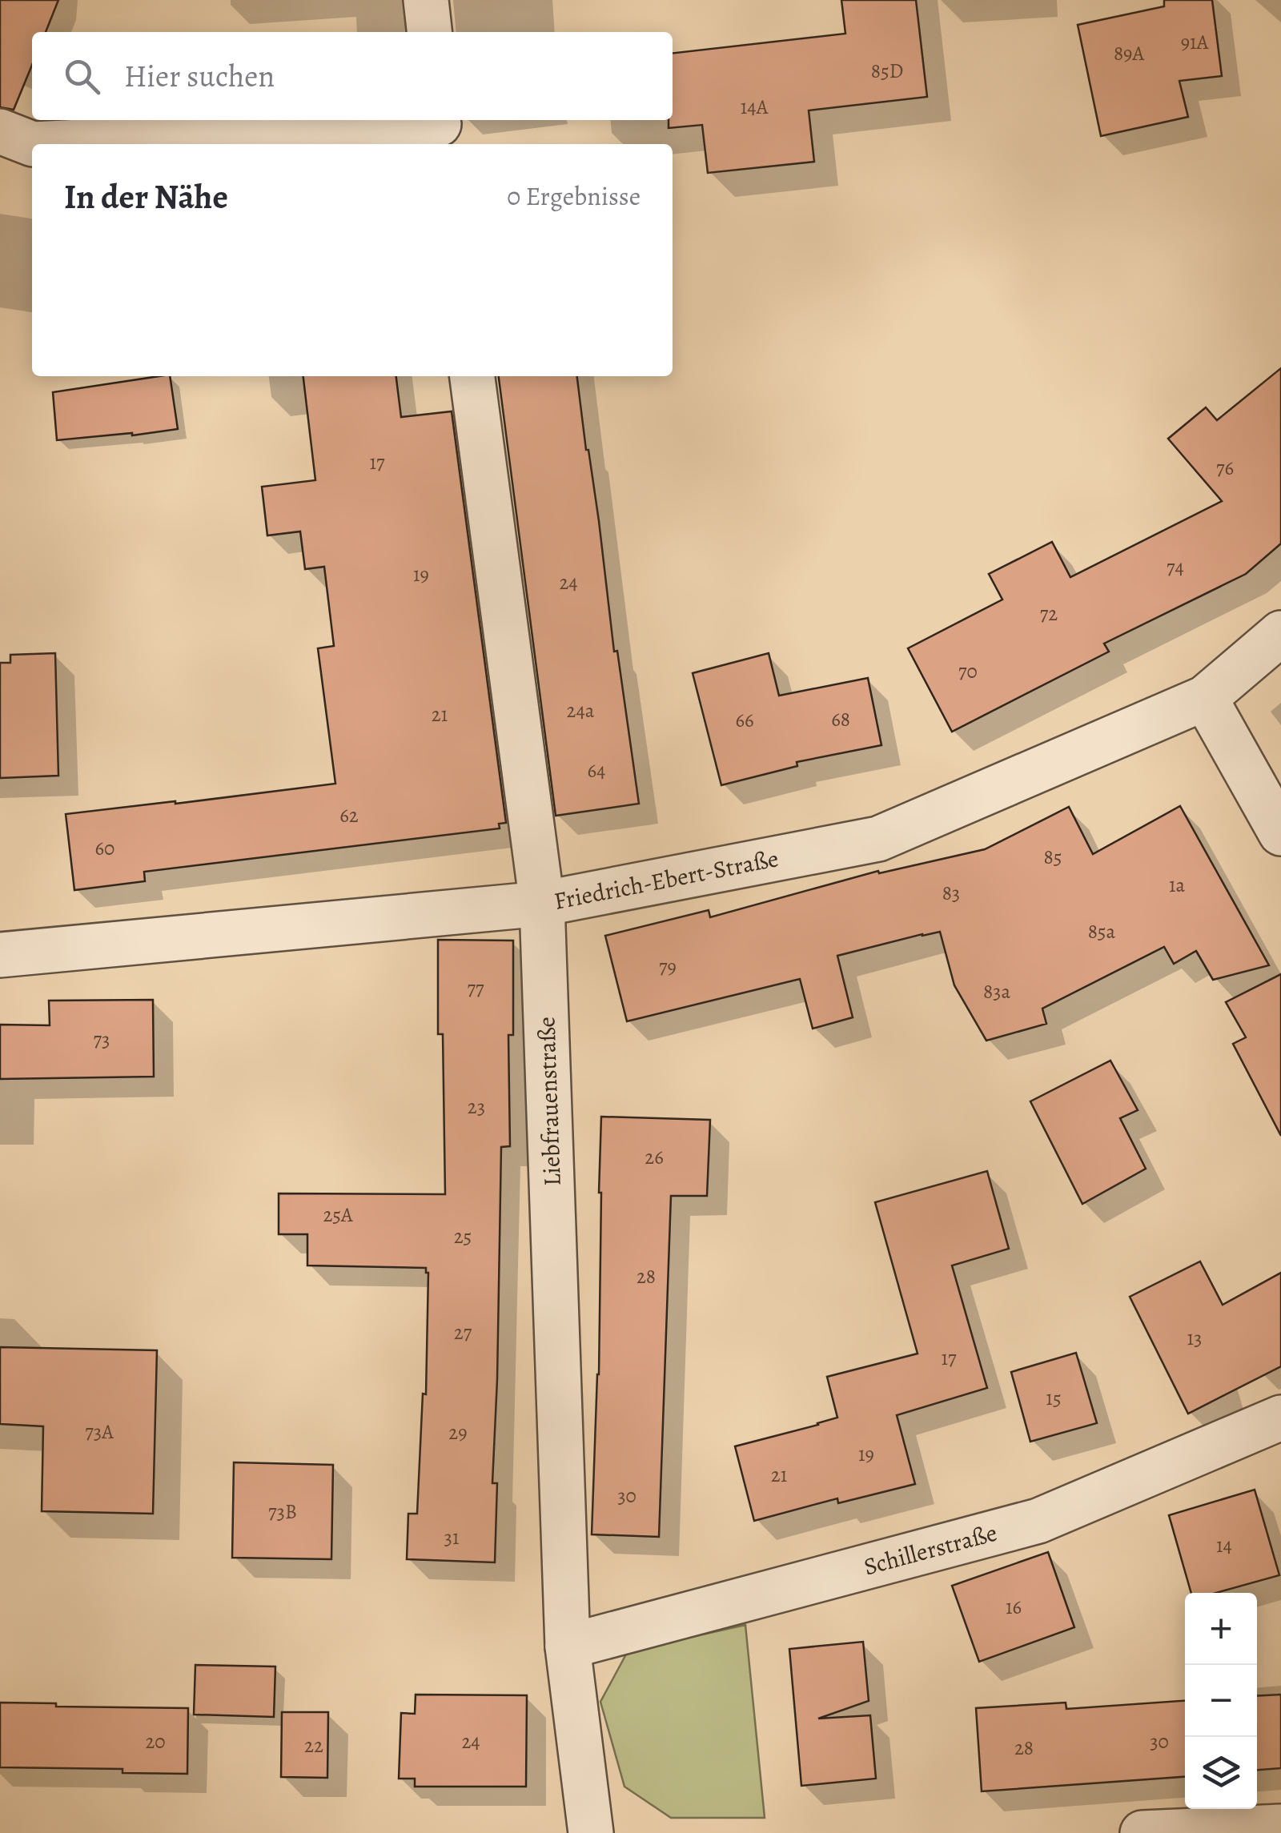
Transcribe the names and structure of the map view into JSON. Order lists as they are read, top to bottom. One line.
{"streets":{"street":["Friedrich-Ebert-Straße","Liebfrauenstraße","Schillerstraße"]},"crossings":[["Friedrich-Ebert-Straße","Liebfrauenstraße"],["Liebfrauenstraße","Schillerstraße"]],"house_numbers":["91A","89A","85D","14A","17","76","74","19","24","72","70","24a","21","68","66","64","62","60","85","1a","83","85a","79","77","83a","73","23","26","25A","25","28","27","13","17","15","73A","29","19","21","30","73B","31","14","16","20","24","30","22","28"],"page":{"search":"Hier suchen","heading":["In der Nähe","0 Ergebnisse"],"map_buttons":["+","−"]}}
